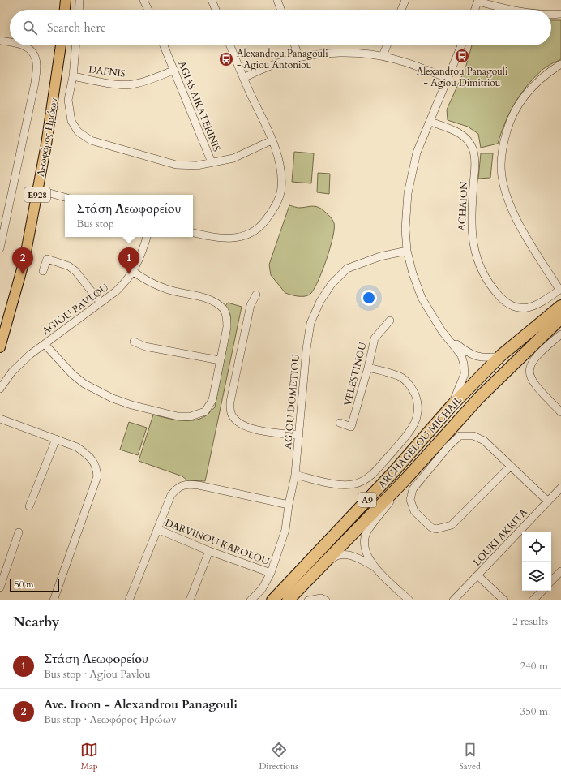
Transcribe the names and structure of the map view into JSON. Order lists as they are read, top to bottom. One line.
{"streets":{"highway":["ARCHAGELOU MICHAIL","A9"],"main road":["Λεωφόρος Ηρώων","E928"],"street":["DAFNIS","AGIAS AIKATERINIS","ACHAION","AGIOU PAVLOU","VELESTINOU","AGIOU DOMETIOU","LOUKI AKRITA","DARVINOU KAROLOU"]},"crossings":[["DAFNIS","AGIAS AIKATERINIS"],["AGIOU DOMETIOU","DARVINOU KAROLOU"]],"places":{"bus stop":["Alexandrou Panagouli - Agiou Dimitriou","Alexandrou Panagouli - Agiou Antoniou"]},"scale_bar":"50 m","page":{"search":"Search here","popup":["Στάση Λεωφορείου","Bus stop"],"pins":["1","2"],"scale":"50 m","heading":["Nearby","2 results"],"list":[{"mark":"1","name":"Στάση Λεωφορείου","note":"Bus stop · Agiou Pavlou","value":"240 m"},{"mark":"2","name":"Ave. Iroon - Alexandrou Panagouli","note":"Bus stop · Λεωφόρος Ηρώων","value":"350 m"}],"nav":["Map","Directions","Saved"]}}
